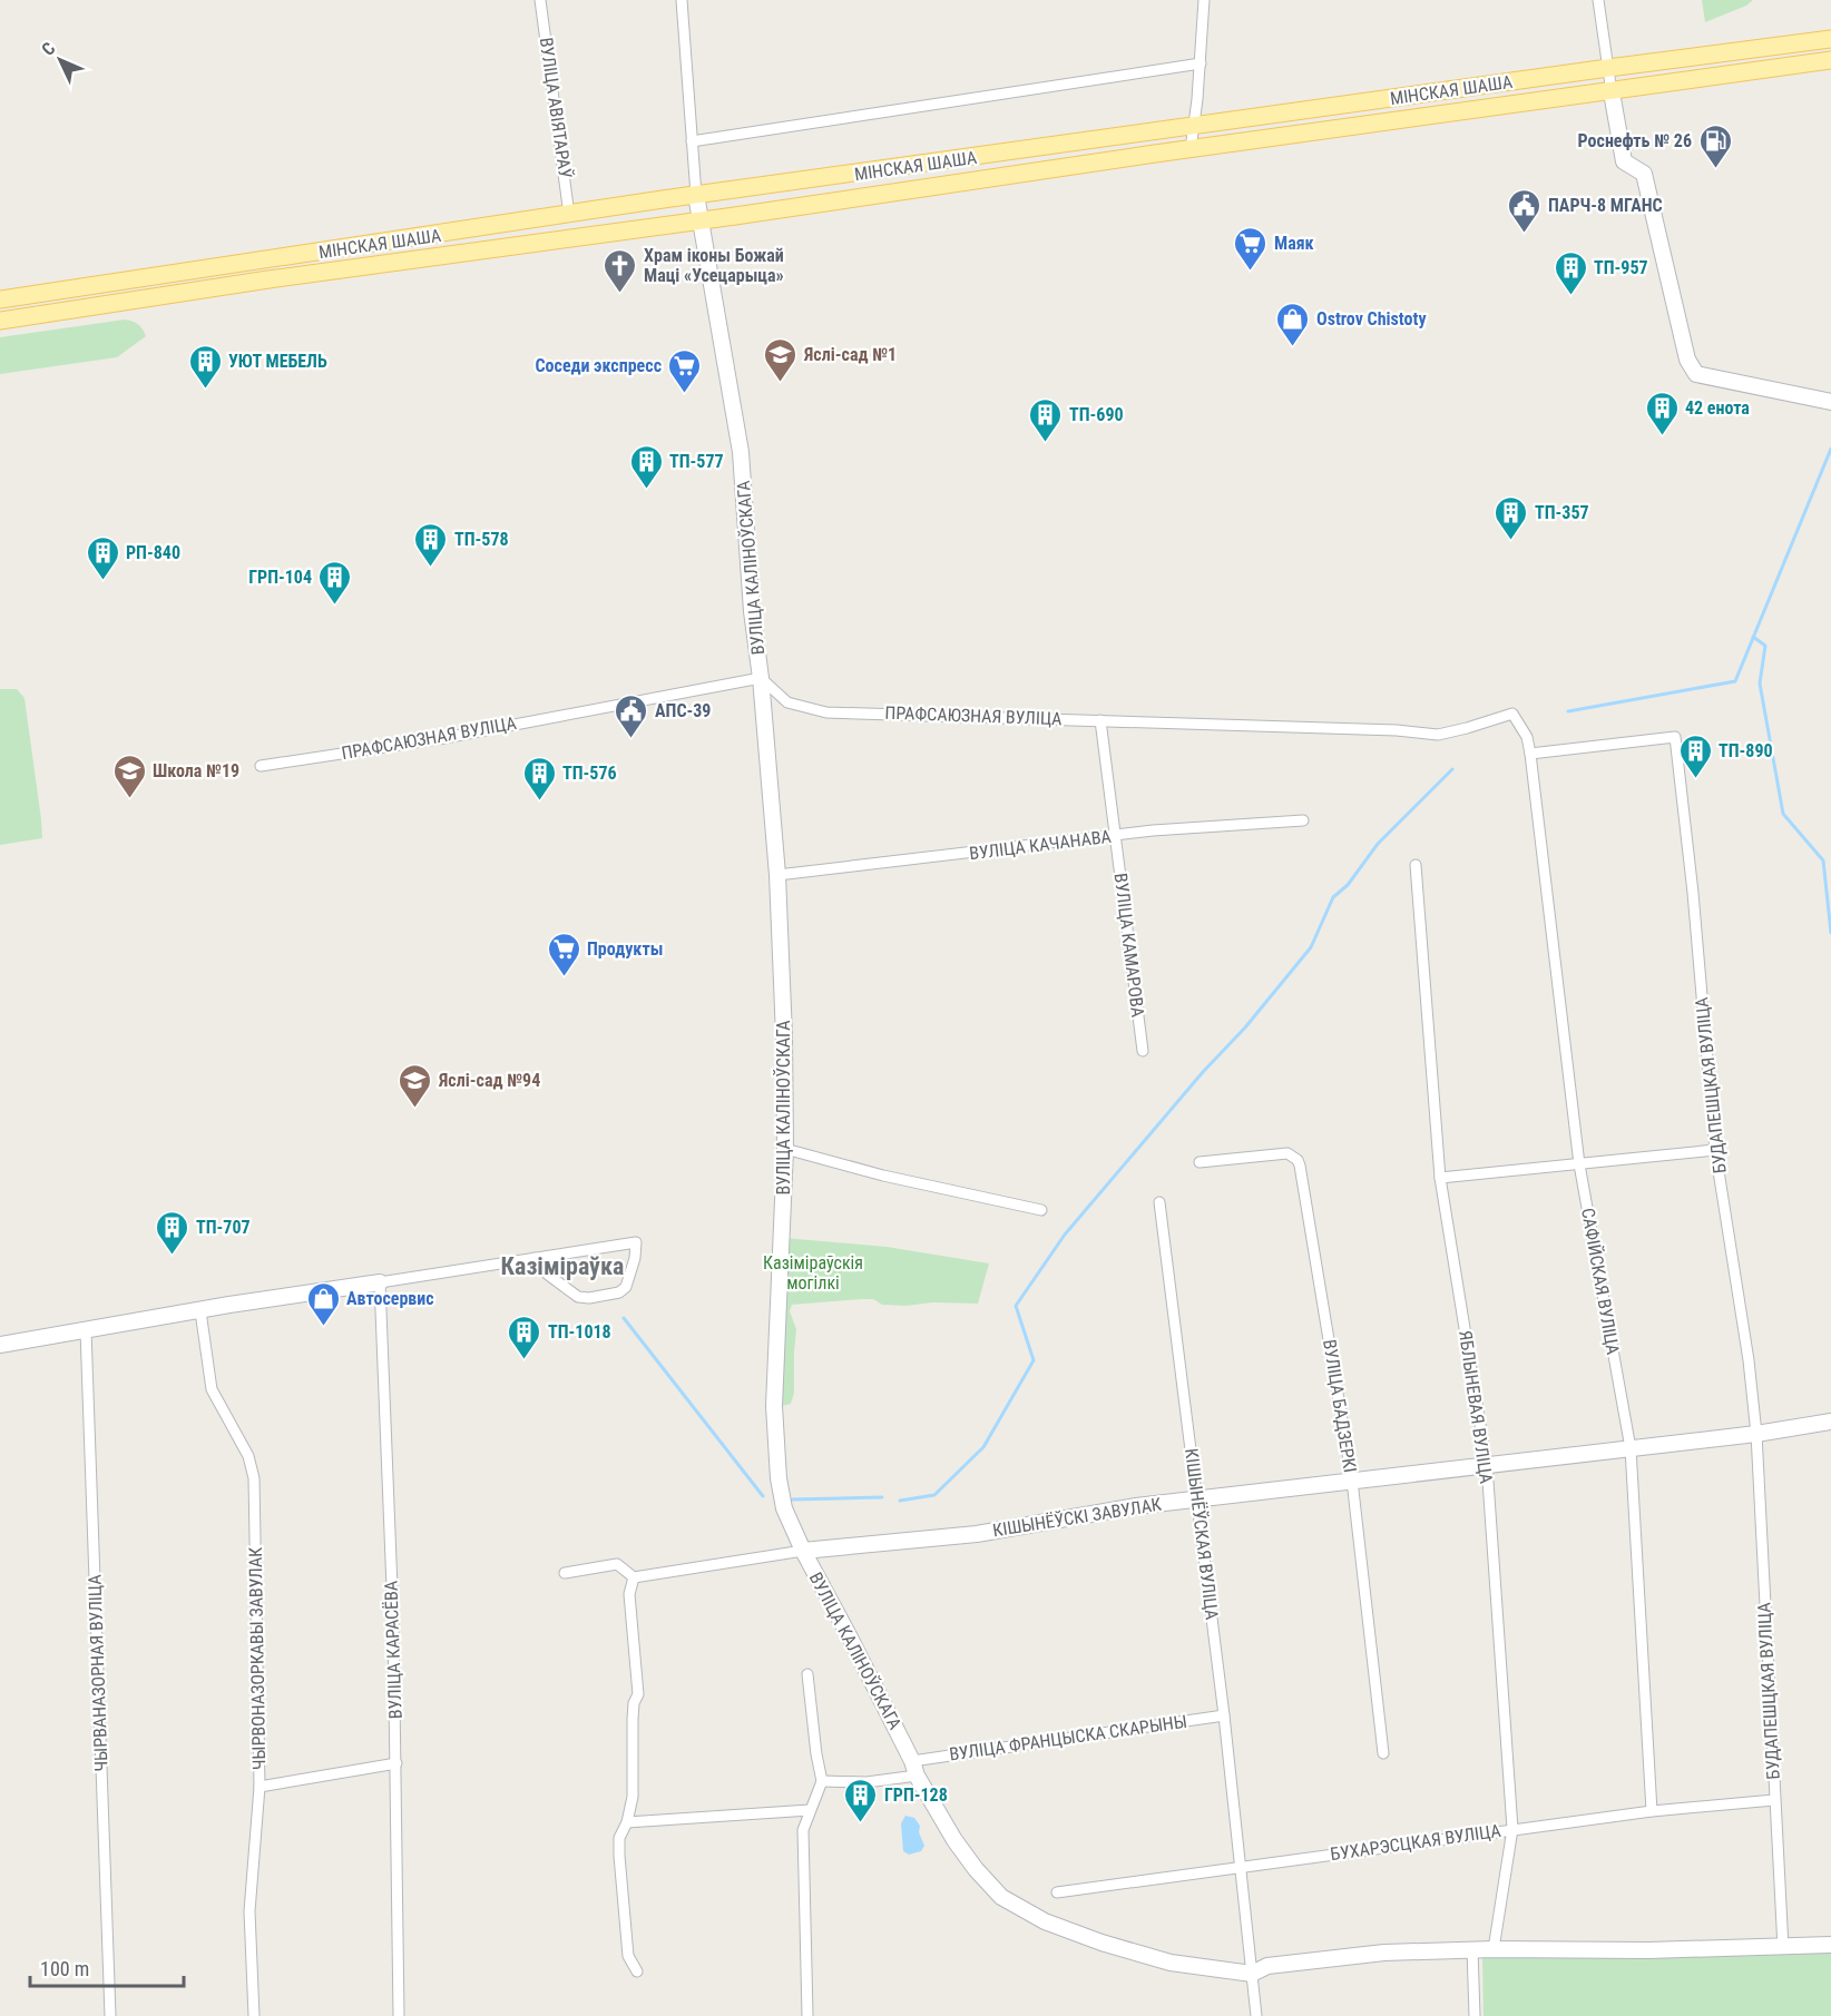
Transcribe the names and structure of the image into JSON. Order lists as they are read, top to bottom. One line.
{"streets":{"main road":["МІНСКАЯ ШАША","ВУЛІЦА КАЛІНОЎСКАГА","КІШЫНЁЎСКІ ЗАВУЛАК"],"street":["ВУЛІЦА АВІЯТАРАЎ","ПРАФСАЮЗНАЯ ВУЛІЦА","ВУЛІЦА КАЧАНАВА","ВУЛІЦА КАМАРОВА","БУДАПЕШЦКАЯ ВУЛІЦА","САФІЙСКАЯ ВУЛІЦА","ВУЛІЦА БАДЗЕРКІ","ЯБЛЫНЕВАЯ ВУЛІЦА","КІШЫНЁЎСКАЯ ВУЛІЦА","ВУЛІЦА КАРАСЁВА","ЧЫРВОНАЗОРКАВЫ ЗАВУЛАК","ЧЫРВАНАЗОРНАЯ ВУЛІЦА","ВУЛІЦА ФРАНЦЫСКА СКАРЫНЫ","БУХАРЭСЦКАЯ ВУЛІЦА"]},"crossings":[["МІНСКАЯ ШАША","ВУЛІЦА АВІЯТАРАЎ"],["МІНСКАЯ ШАША","ВУЛІЦА КАЛІНОЎСКАГА"],["ВУЛІЦА КАЛІНОЎСКАГА","ПРАФСАЮЗНАЯ ВУЛІЦА"],["ВУЛІЦА КАЛІНОЎСКАГА","ВУЛІЦА КАЧАНАВА"],["ВУЛІЦА КАЛІНОЎСКАГА","КІШЫНЁЎСКІ ЗАВУЛАК"],["ВУЛІЦА КАЛІНОЎСКАГА","КІШЫНЁЎСКАЯ ВУЛІЦА"],["ВУЛІЦА КАЛІНОЎСКАГА","ВУЛІЦА ФРАНЦЫСКА СКАРЫНЫ"],["ПРАФСАЮЗНАЯ ВУЛІЦА","ВУЛІЦА КАМАРОВА"],["ПРАФСАЮЗНАЯ ВУЛІЦА","БУДАПЕШЦКАЯ ВУЛІЦА"],["ПРАФСАЮЗНАЯ ВУЛІЦА","САФІЙСКАЯ ВУЛІЦА"],["ВУЛІЦА КАЧАНАВА","ВУЛІЦА КАМАРОВА"],["БУДАПЕШЦКАЯ ВУЛІЦА","САФІЙСКАЯ ВУЛІЦА"],["БУДАПЕШЦКАЯ ВУЛІЦА","БУХАРЭСЦКАЯ ВУЛІЦА"],["САФІЙСКАЯ ВУЛІЦА","БУХАРЭСЦКАЯ ВУЛІЦА"],["ВУЛІЦА БАДЗЕРКІ","КІШЫНЁЎСКІ ЗАВУЛАК"],["ЯБЛЫНЕВАЯ ВУЛІЦА","БУХАРЭСЦКАЯ ВУЛІЦА"],["КІШЫНЁЎСКІ ЗАВУЛАК","КІШЫНЁЎСКАЯ ВУЛІЦА"],["КІШЫНЁЎСКАЯ ВУЛІЦА","ВУЛІЦА ФРАНЦЫСКА СКАРЫНЫ"],["КІШЫНЁЎСКАЯ ВУЛІЦА","БУХАРЭСЦКАЯ ВУЛІЦА"]],"districts":["Казіміраўка"],"parks":["Казіміраўскія могілкі"],"places":{"fuel station":["Роснефть № 26"],"public building":["ПАРЧ-8 МГАНС","АПС-39"],"supermarket":["Маяк","Соседи экспресс","Продукты"],"church":["Храм іконы Божай Маці «Усецарыца»"],"building":["ТП-957","УЮТ МЕБЕЛЬ","42 енота","ТП-690","ТП-577","ТП-357","ТП-578","РП-840","ГРП-104","ТП-890","ТП-576","ТП-707","ТП-1018","ГРП-128"],"shop":["Ostrov Chistoty","Автосервис"],"school or university":["Яслі-сад №1","Школа №19","Яслі-сад №94"]},"scale_bar":"100 m","north":"top left"}
